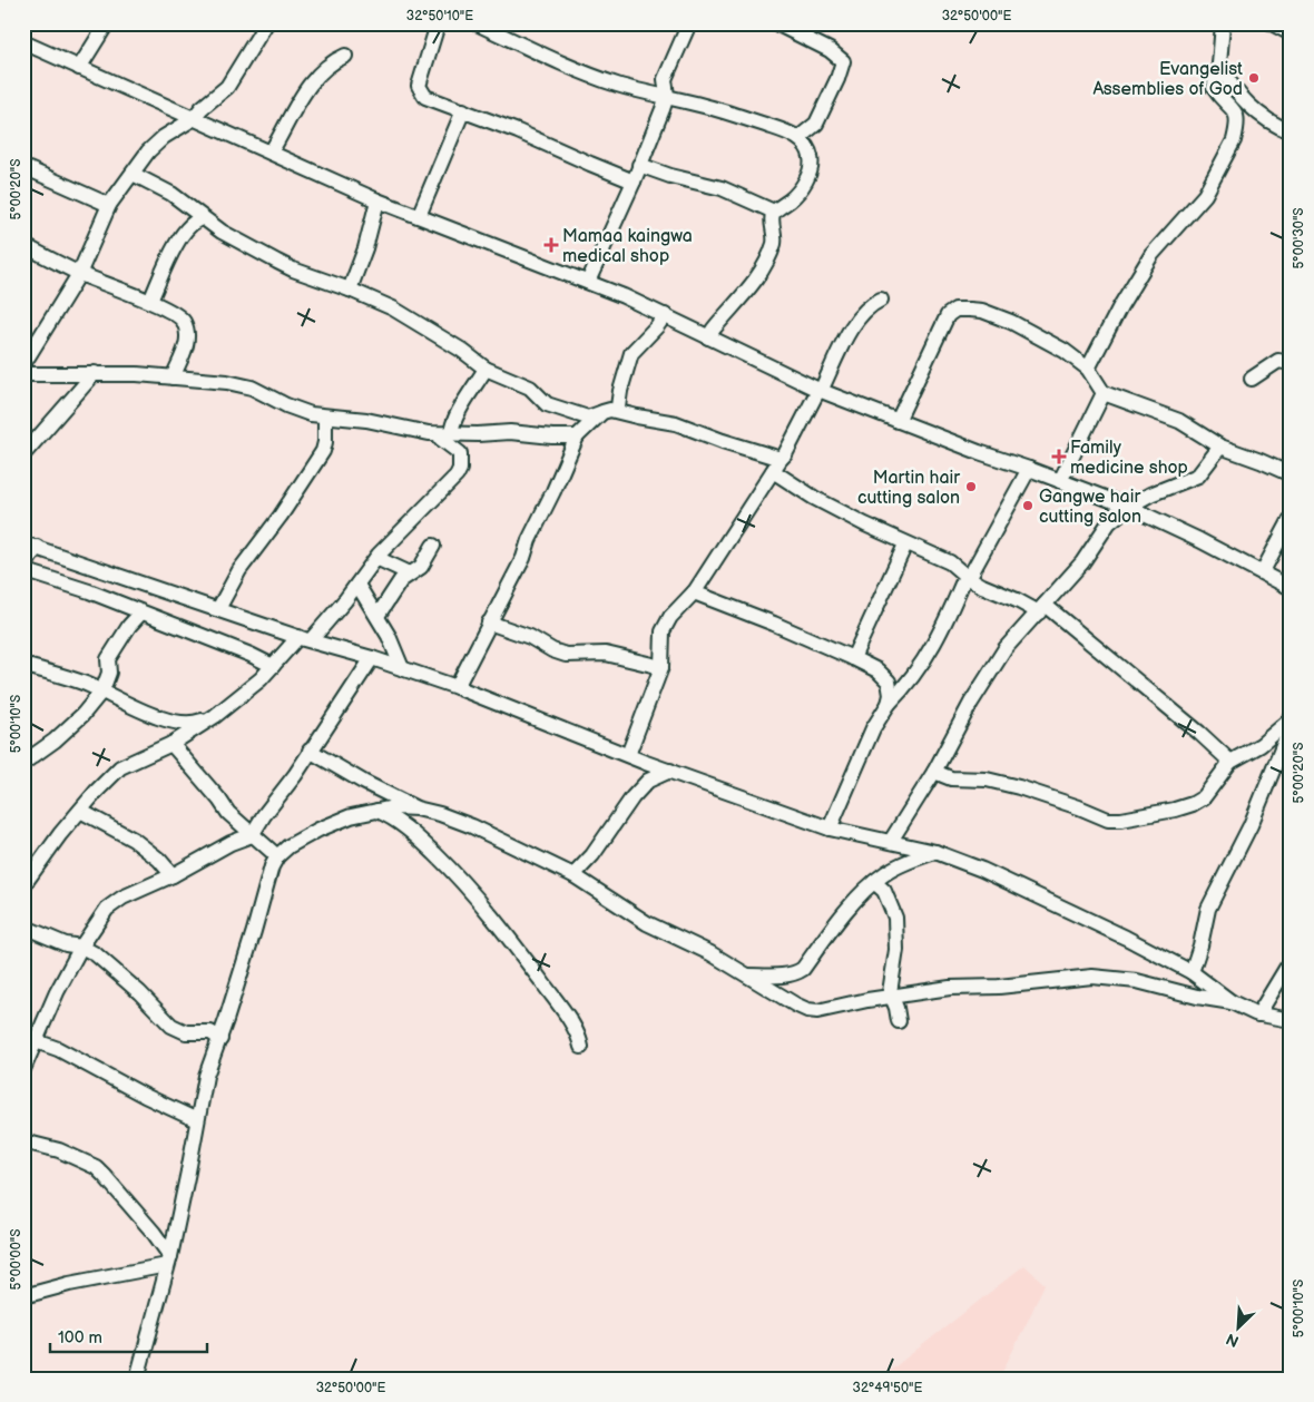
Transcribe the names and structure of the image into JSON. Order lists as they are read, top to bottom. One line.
{"places":{"other":["Evangelist Assemblies of God","Martin hair cutting salon","Gangwe hair cutting salon"],"health":["Mamaa kaingwa medical shop","Family medicine shop"]},"scale_bar":"100 m","north":"bottom left","coordinates":["32°50'10\"E","32°50'00\"E","5°00'20\"S","5°00'30\"S","5°00'10\"S","5°00'00\"S","32°49'50\"E"]}
